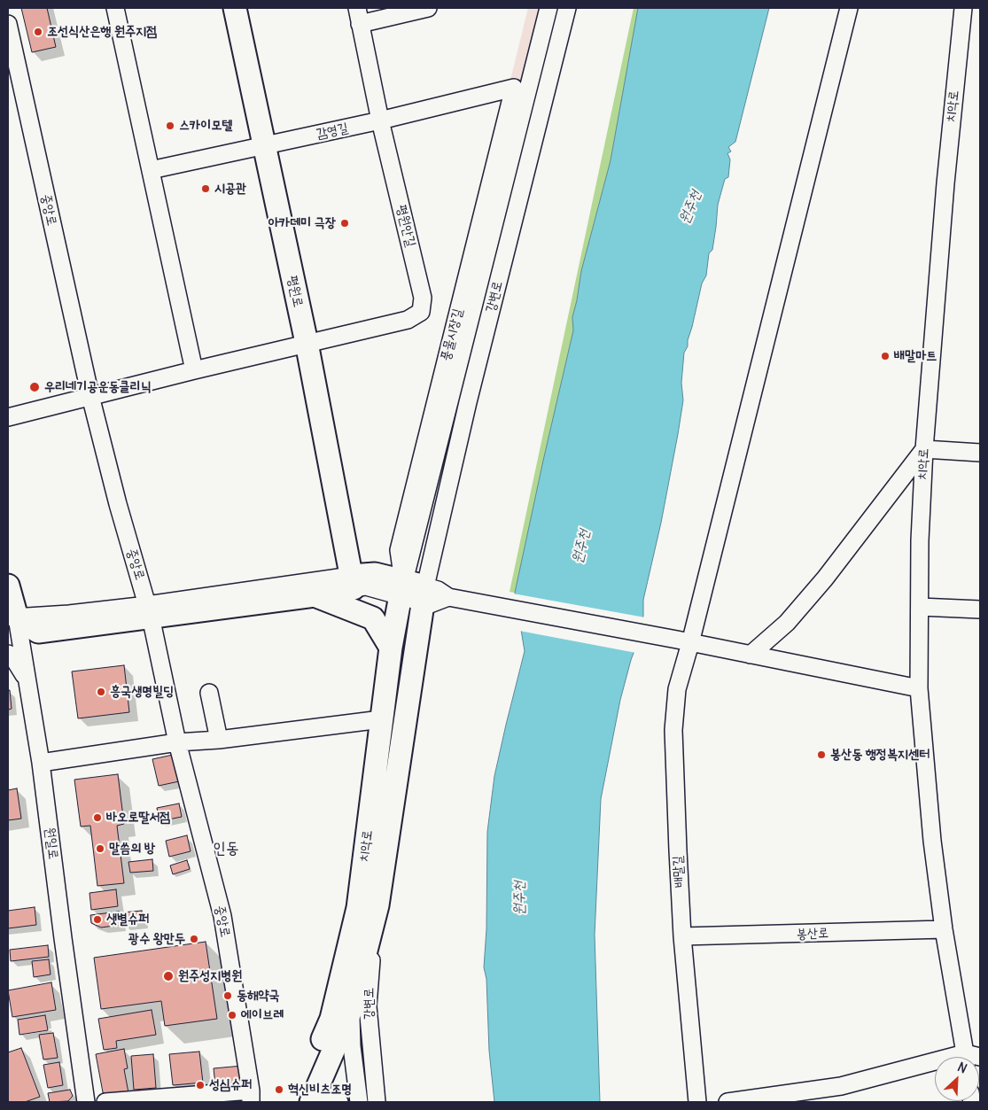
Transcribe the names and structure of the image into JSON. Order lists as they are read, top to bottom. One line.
{"streets":{"main road":["치악로","평원로","강변로","원일로"],"street":["감영길","중앙로","평원안길","풍물시장길","배말길","봉산로"]},"crossings":[["치악로","강변로"],["치악로","풍물시장길"],["감영길","평원안길"],["감영길","평원로"],["감영길","풍물시장길"],["평원안길","평원로"],["강변로","풍물시장길"],["배말길","봉산로"]],"districts":["인동"],"water":["원주천"],"places":["조선식산은행 원주지점","스카이모텔","시공관","아카데미 극장","배말마트","우리네기공운동클리닉","흥국생명빌딩","봉산동 행정복지센터","바오로딸서점","말씀의 방","샛별슈퍼","광수 왕만두","원주성지병원","동해약국","에이브레","성심슈퍼","혁신비츠조명"],"north":"top right"}
